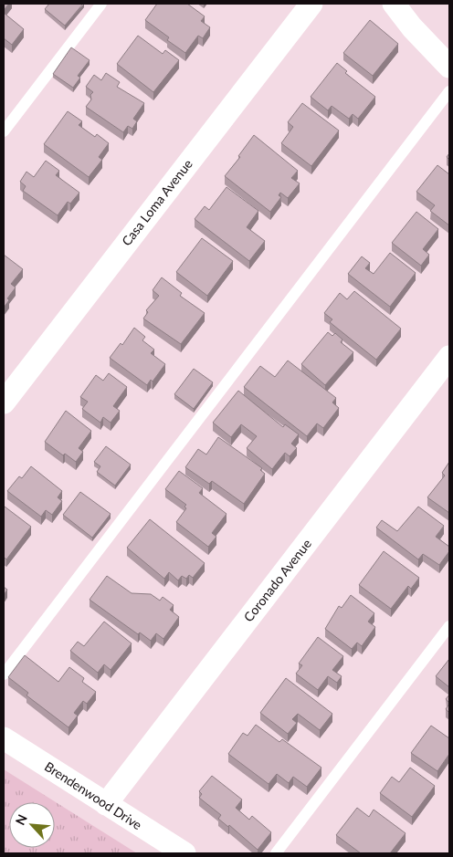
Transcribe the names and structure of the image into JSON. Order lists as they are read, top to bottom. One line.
{"streets":{"street":["Casa Loma Avenue","Coronado Avenue","Brendenwood Drive"]},"crossings":[["Coronado Avenue","Brendenwood Drive"]],"north":"top left"}
